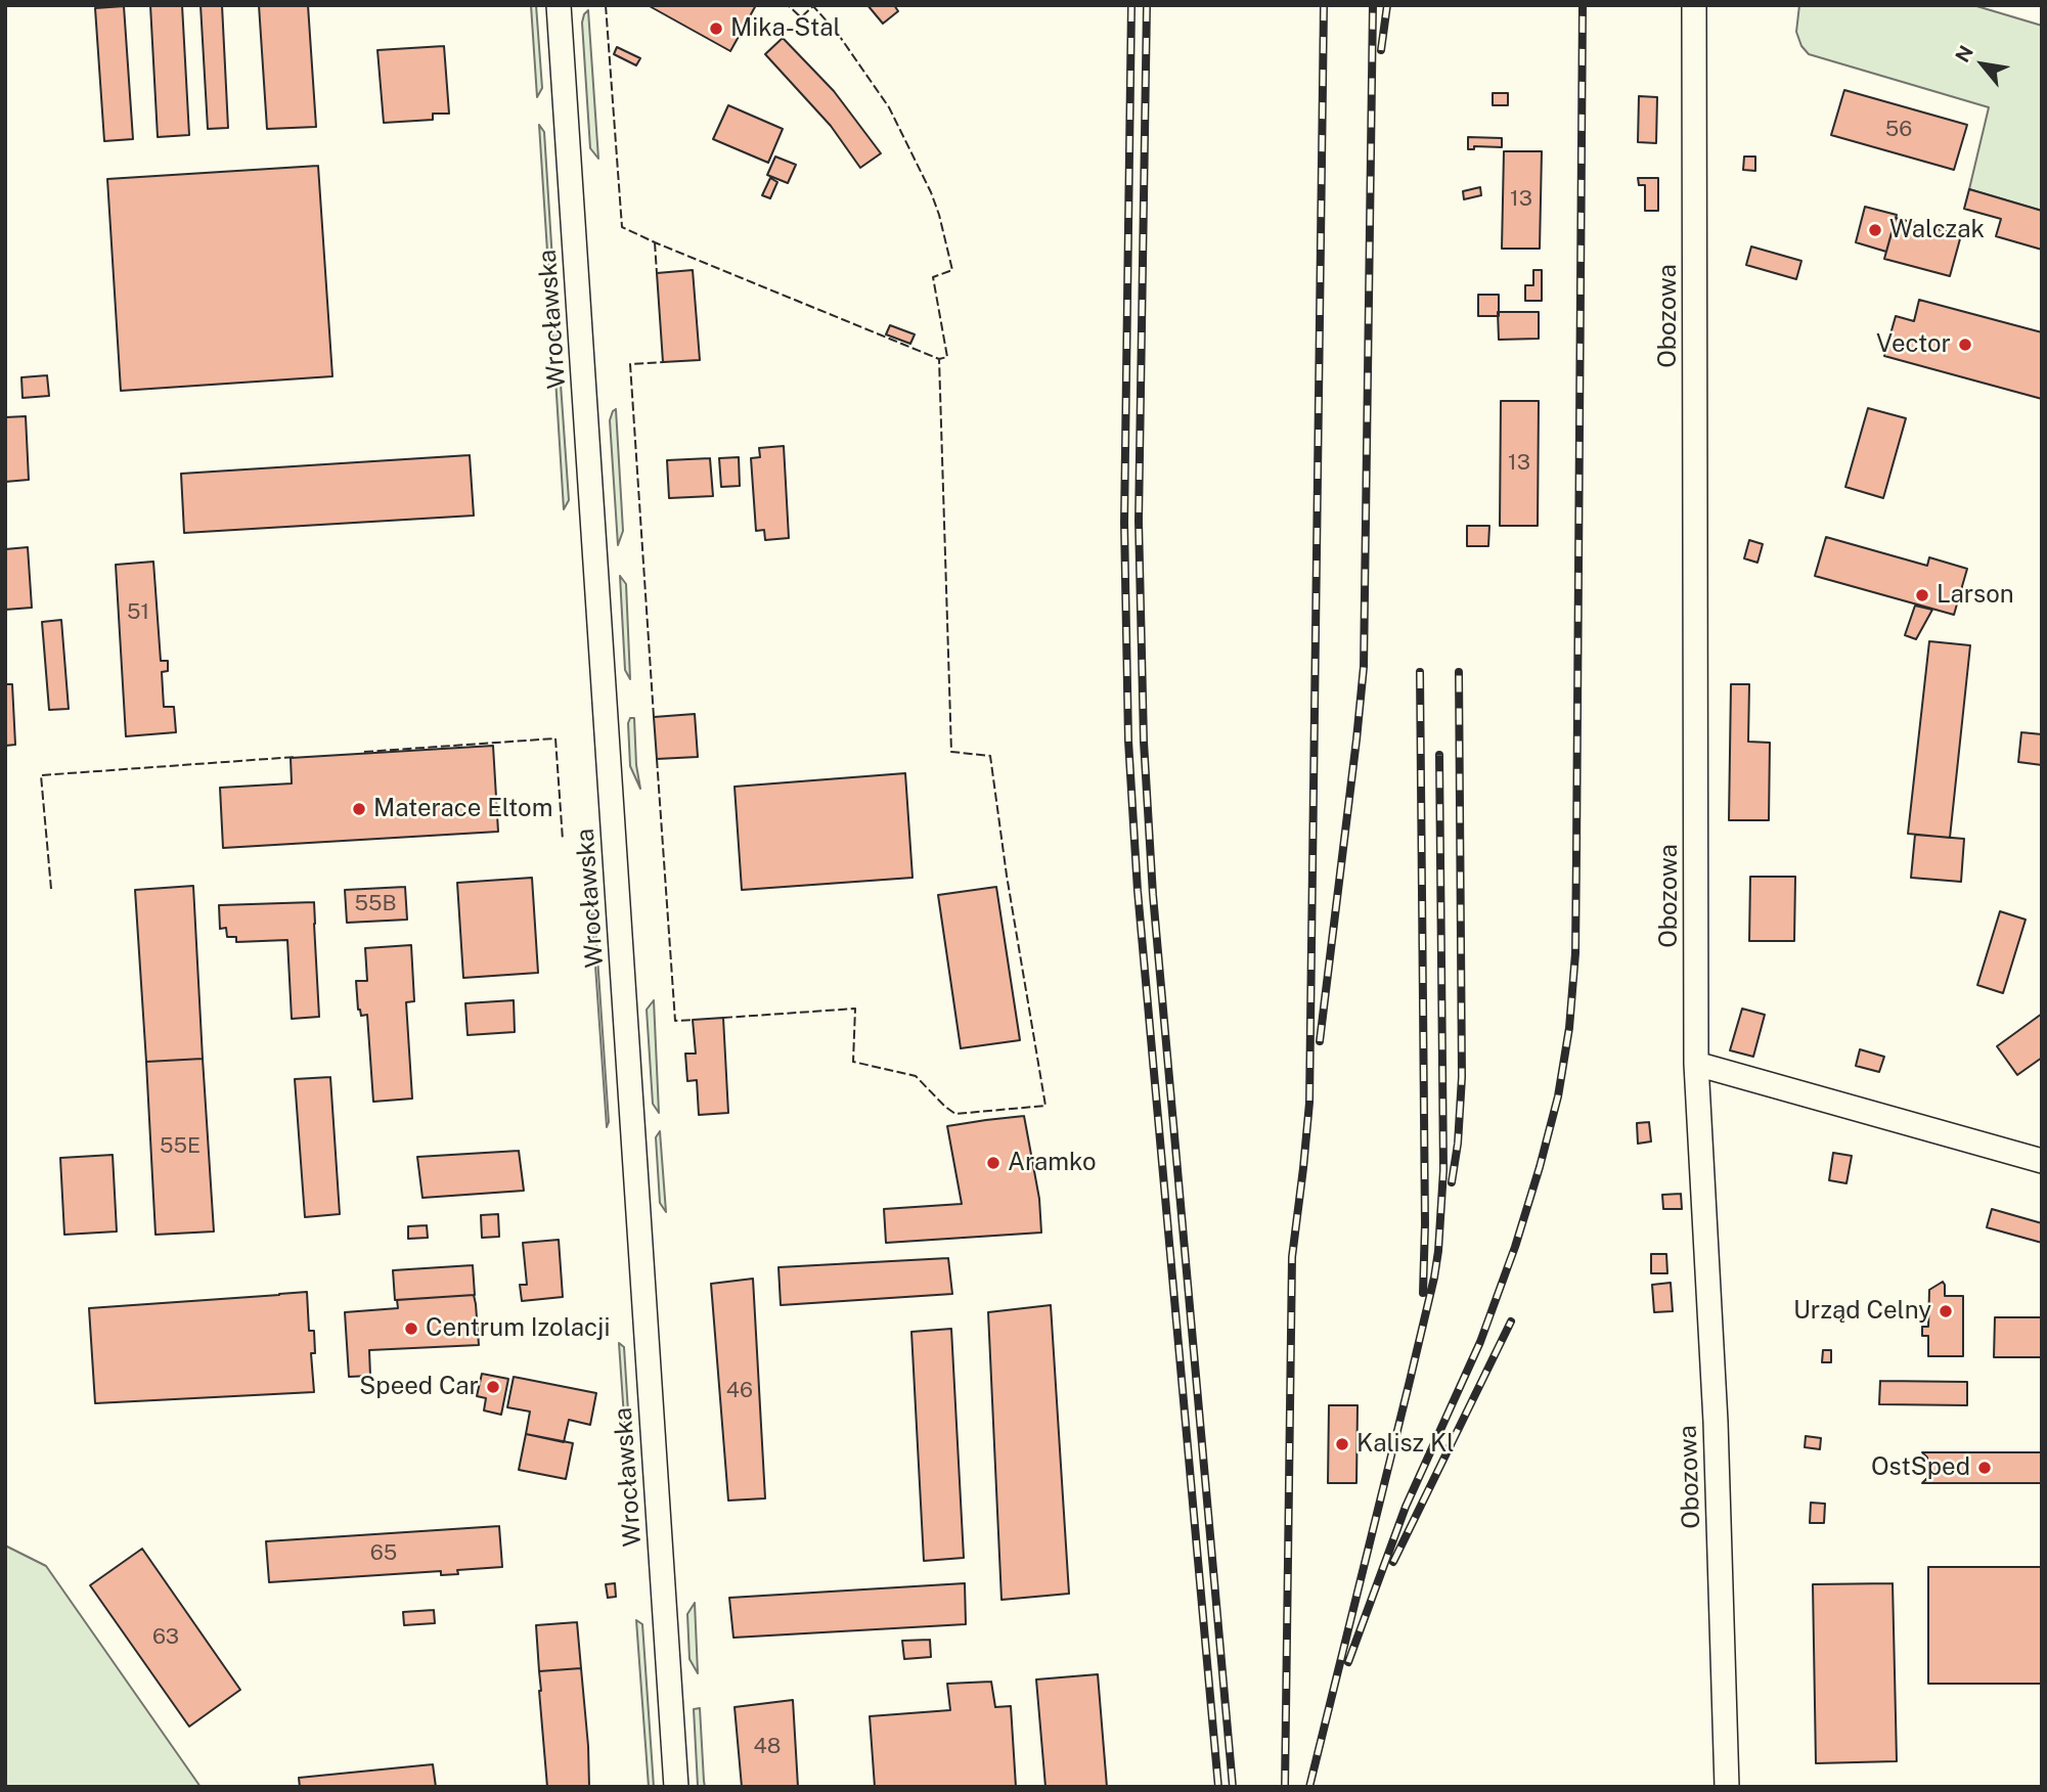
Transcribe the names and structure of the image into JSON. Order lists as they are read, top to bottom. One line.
{"streets":{"street":["Obozowa","Wrocławska"]},"places":["Mika-Stal","Walczak","Vector","Larson","Materace Eltom","Aramko","Urząd Celny","Centrum Izolacji","Speed Car","Kalisz Kl","OstSped"],"house_numbers":["56","13","13","51","55B","55E","46","65","63","48"],"north":"top left"}
